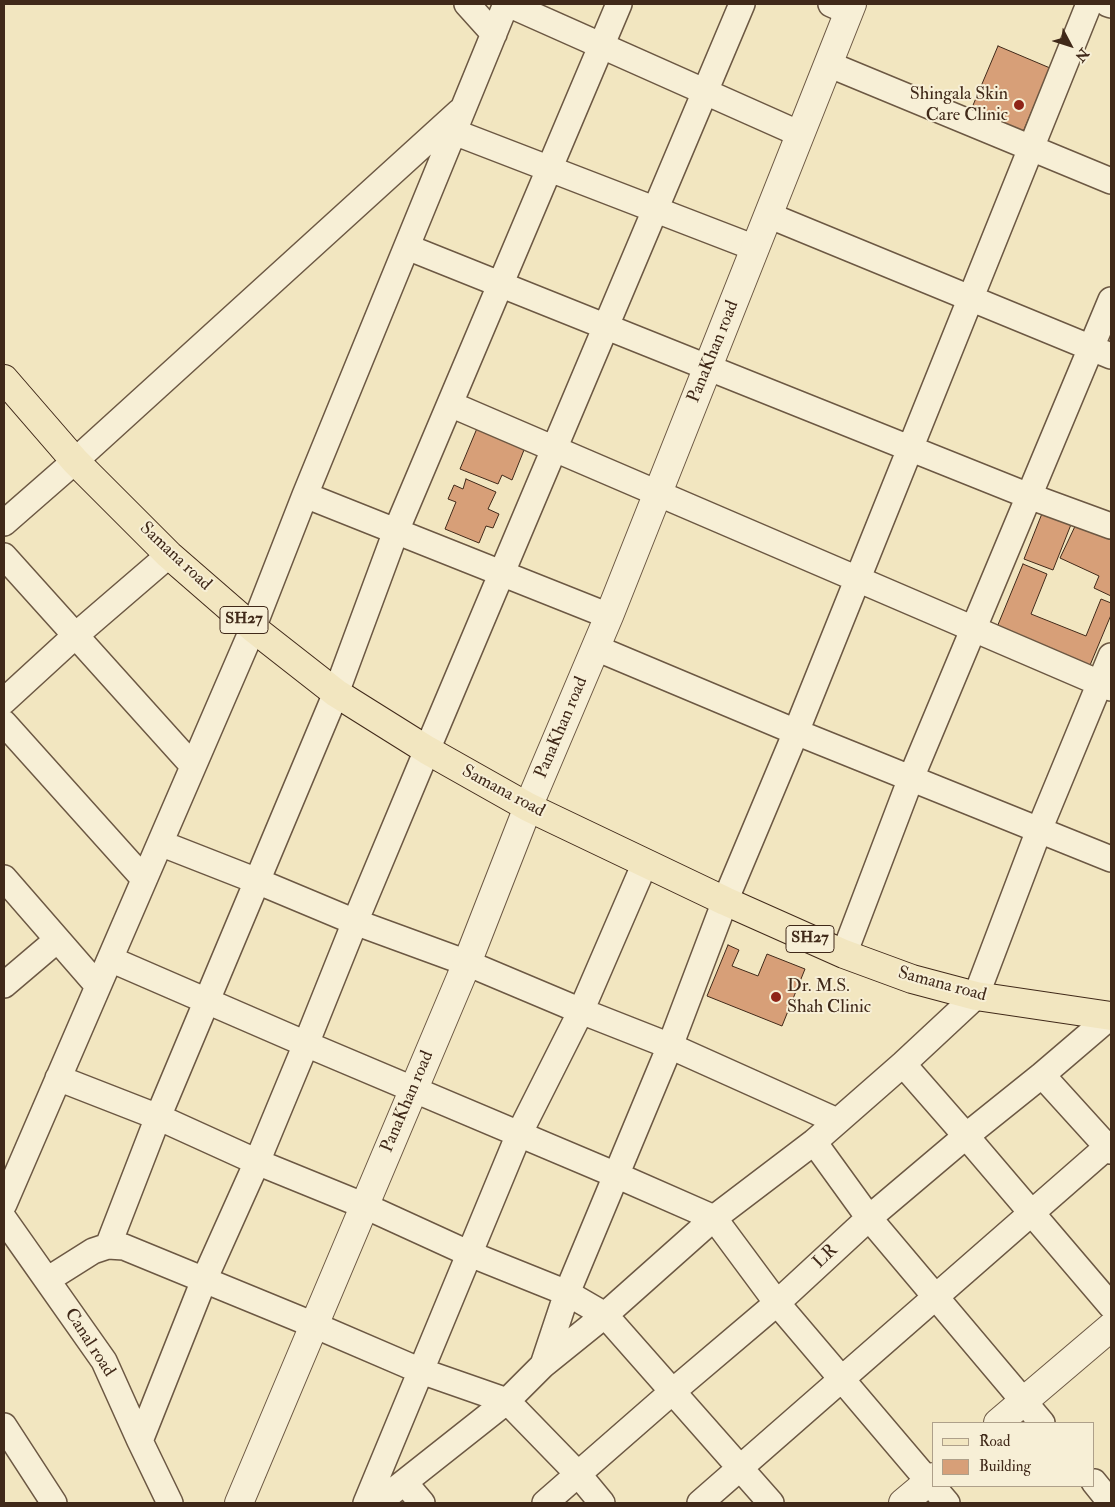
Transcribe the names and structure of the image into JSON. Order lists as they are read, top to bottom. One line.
{"streets":{"main road":["Samana road","SH27"],"street":["PanaKhan road","LR","Canal road"]},"crossings":[["PanaKhan road","Samana road"],["Samana road","LR"]],"places":["Shingala Skin Care Clinic","Dr. M.S. Shah Clinic"],"legend":["Road","Building"],"north":"bottom right"}
